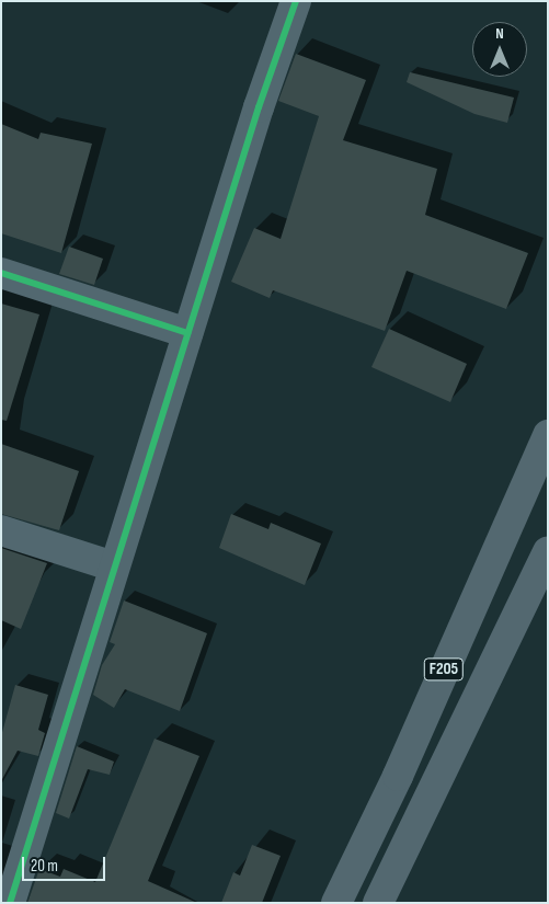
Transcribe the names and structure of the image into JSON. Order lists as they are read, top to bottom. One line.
{"streets":{"main road":["F205"]},"scale_bar":"20 m","north":"top"}
